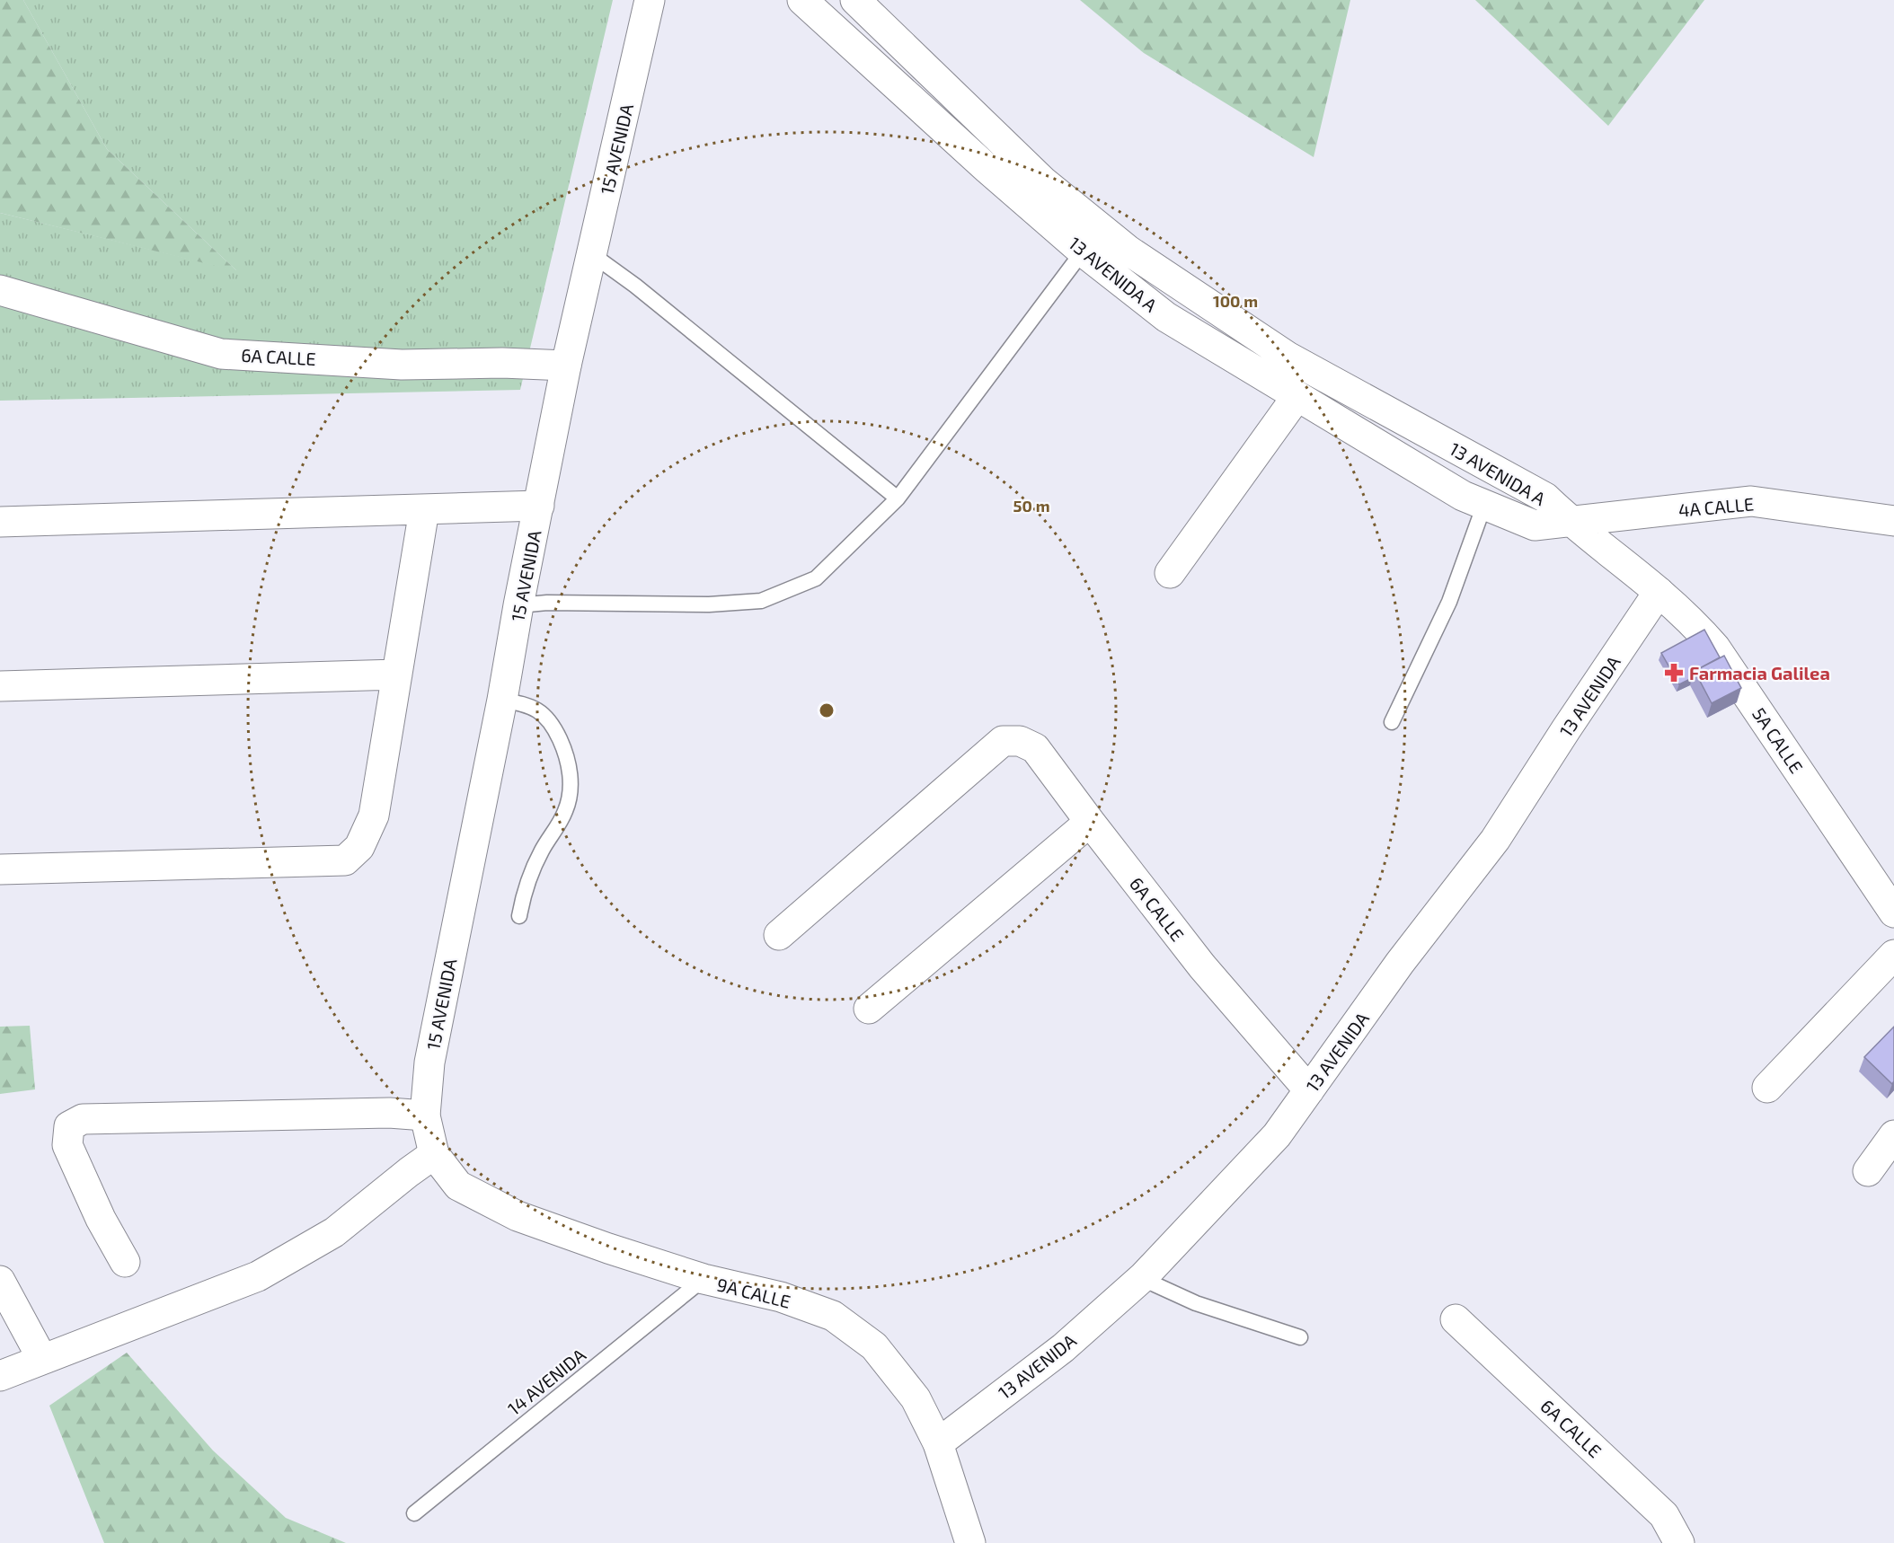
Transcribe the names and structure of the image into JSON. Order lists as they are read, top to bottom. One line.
{"streets":{"street":["15 AVENIDA","13 AVENIDA A","6A CALLE","4A CALLE","13 AVENIDA","5A CALLE","9A CALLE"],"lane":["14 AVENIDA"]},"crossings":[["15 AVENIDA","6A CALLE"],["15 AVENIDA","9A CALLE"],["13 AVENIDA A","4A CALLE"],["13 AVENIDA A","5A CALLE"],["6A CALLE","13 AVENIDA"],["4A CALLE","5A CALLE"],["13 AVENIDA","5A CALLE"],["13 AVENIDA","9A CALLE"],["9A CALLE","14 AVENIDA"]],"places":{"pharmacy":["Farmacia Galilea"]},"rings":["100 m","50 m"]}
